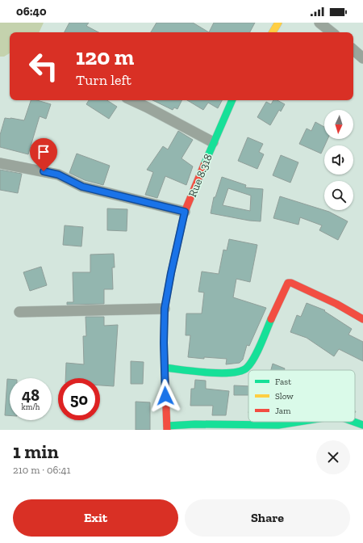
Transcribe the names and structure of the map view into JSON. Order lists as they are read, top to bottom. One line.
{"streets":{"street":["Rue 8.318"]},"legend":["Fast","Slow","Jam"],"north":"bottom","page":{"status":"06:40","turn":["120 m","Turn left"],"speed":"48 km/h","limit":"50","heading":["1 min","210 m · 06:41"],"buttons":["Exit","Share"]}}
